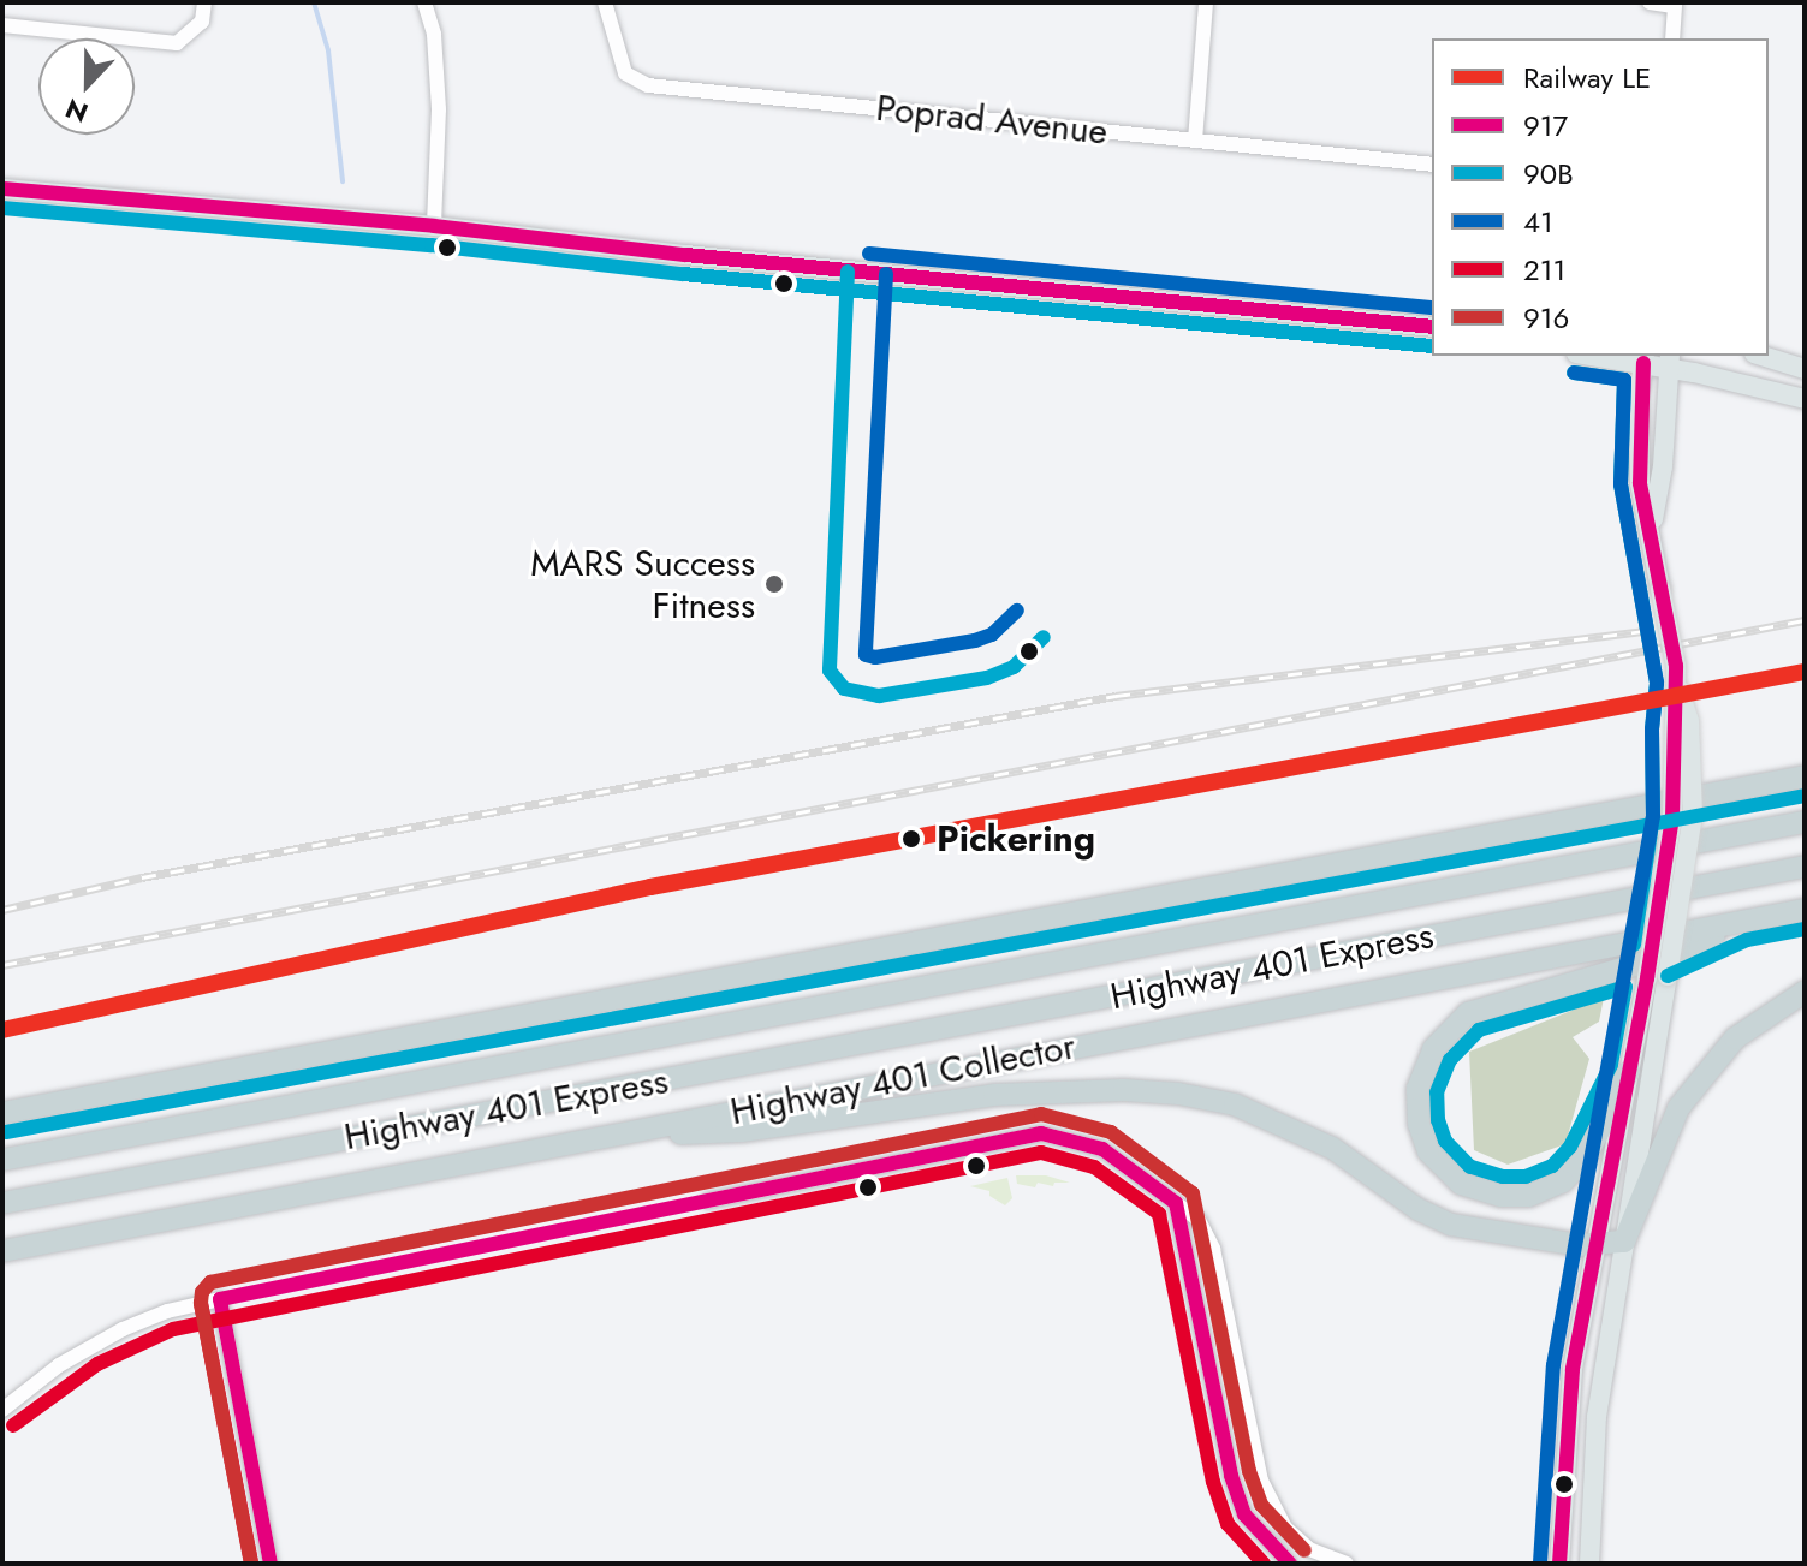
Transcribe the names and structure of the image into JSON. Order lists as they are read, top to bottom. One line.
{"streets":{"highway":["Highway 401 Express","Highway 401 Collector"],"street":["Poprad Avenue"]},"places":["MARS Success Fitness","Pickering"],"lines":["transit line 917","transit line 90B","transit line 41","rail line LE","transit line 916","transit line 211"],"legend":["Railway LE","917","90B","41","211","916"],"north":"bottom"}
